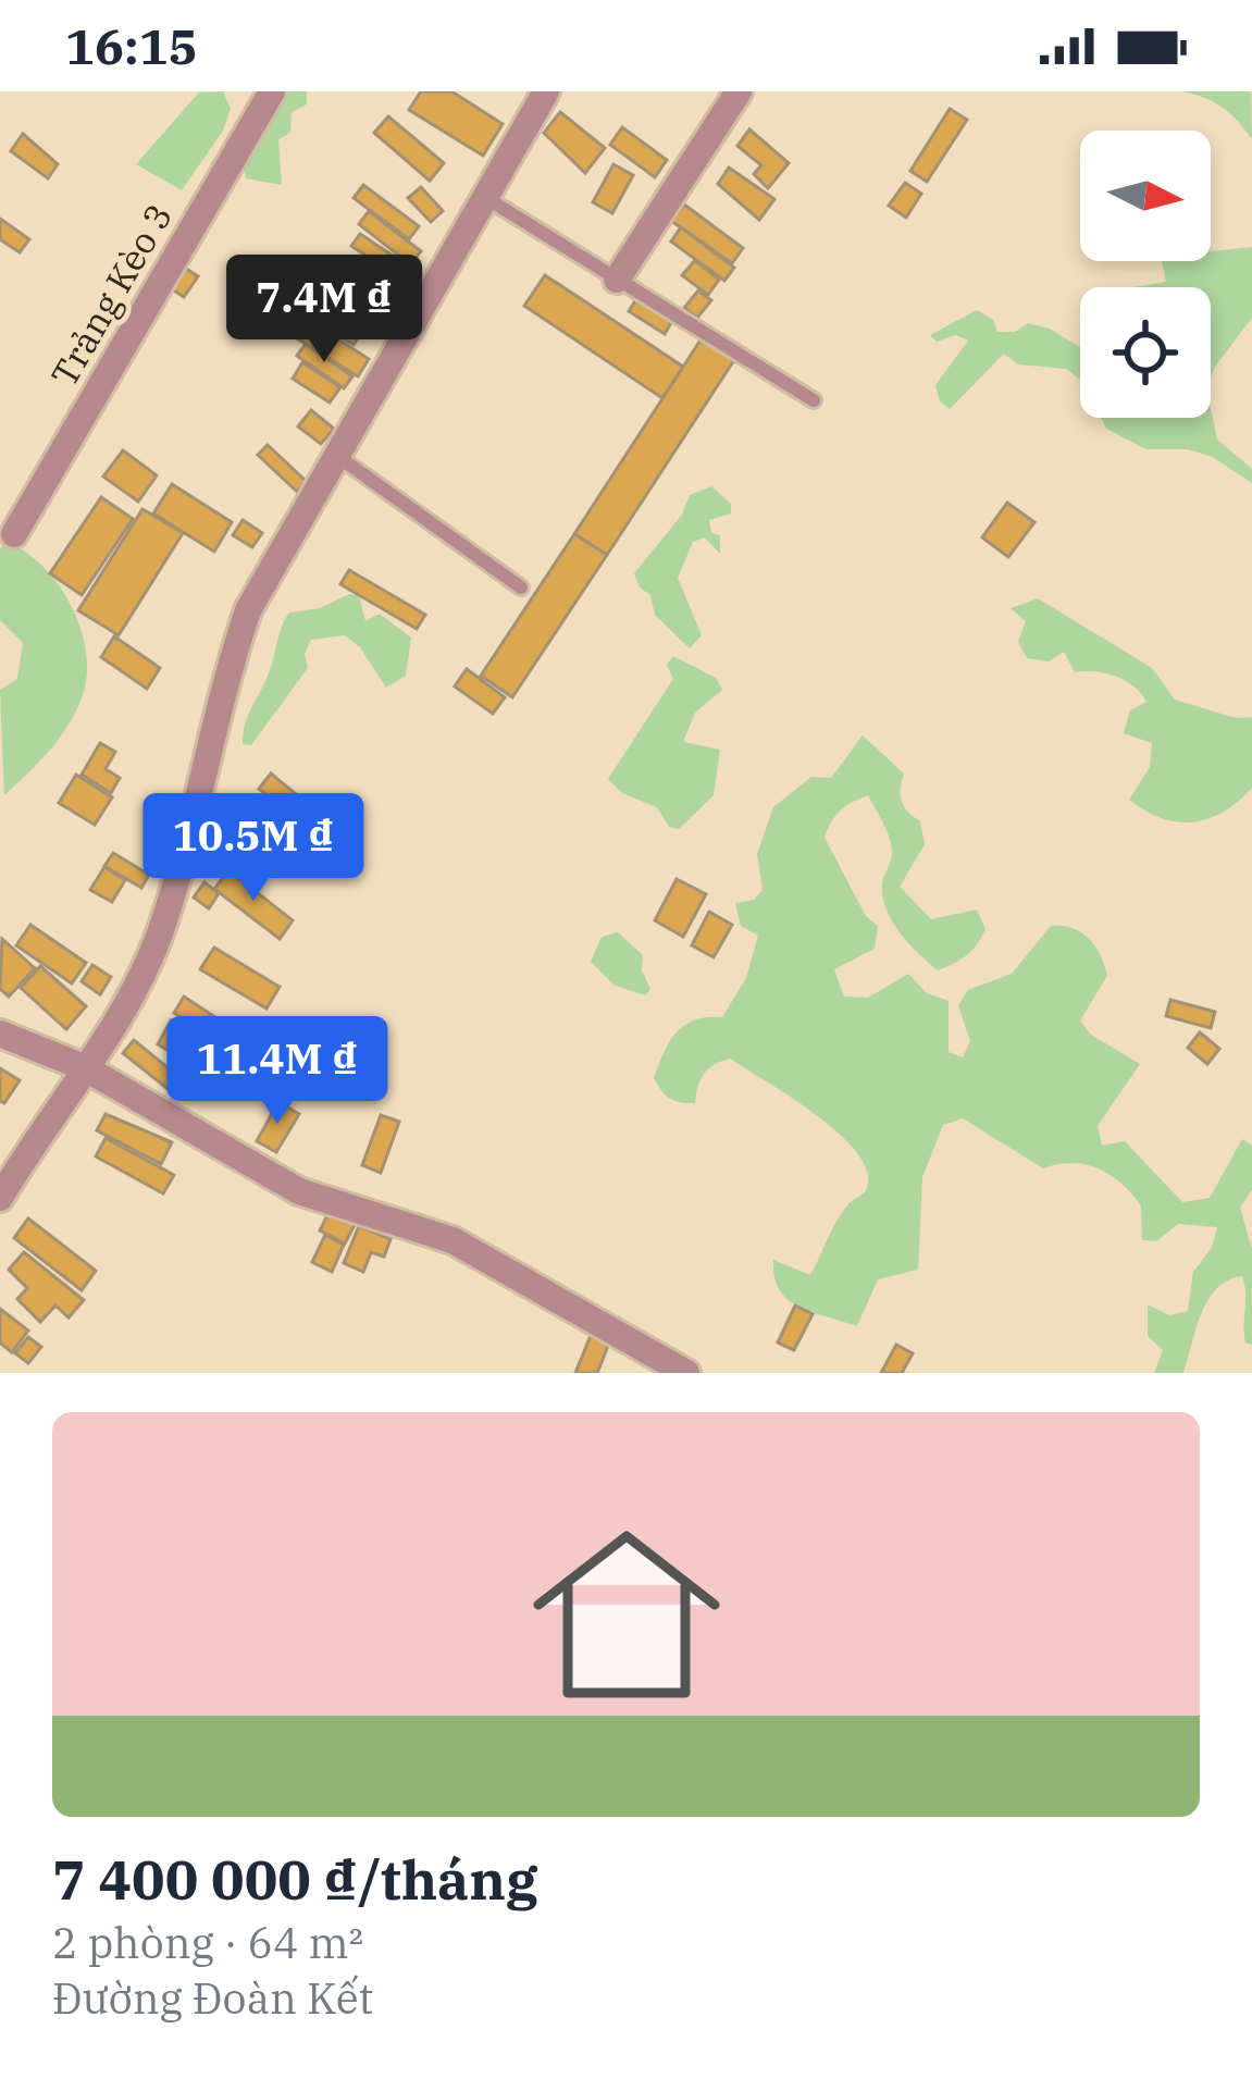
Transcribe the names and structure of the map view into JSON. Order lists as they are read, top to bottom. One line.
{"streets":{"street":["Trảng Kèo 3"]},"north":"right","page":{"status":"16:15","price":["7.4M ₫","10.5M ₫","11.4M ₫"],"list":[{"name":"7 400 000 ₫/tháng","note":"2 phòng · 64 m² · Đường Đoàn Kết"}]}}
